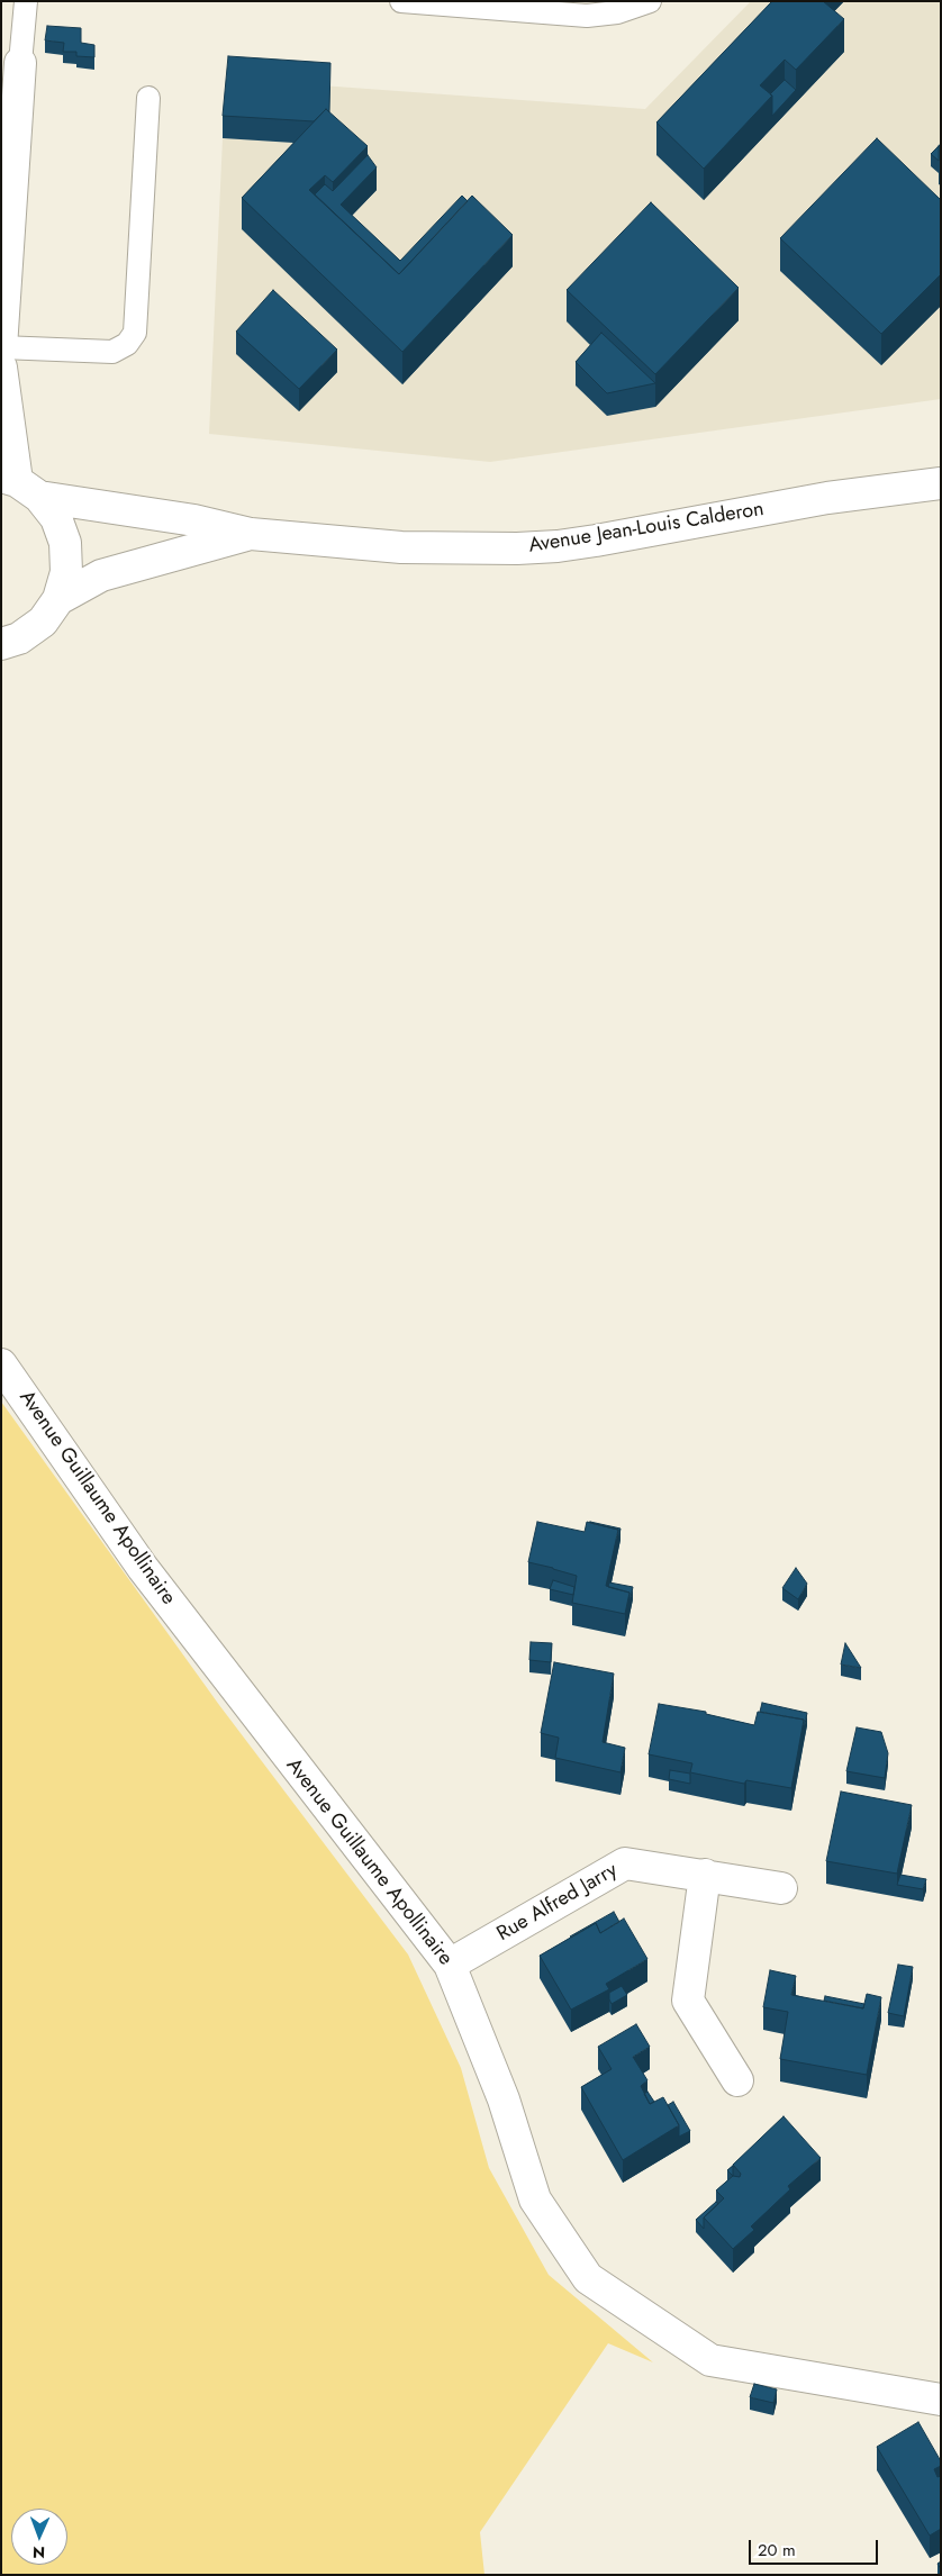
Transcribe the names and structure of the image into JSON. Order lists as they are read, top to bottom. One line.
{"streets":{"street":["Avenue Jean-Louis Calderon","Avenue Guillaume Apollinaire","Rue Alfred Jarry"]},"crossings":[["Avenue Guillaume Apollinaire","Rue Alfred Jarry"]],"scale_bar":"20 m","north":"bottom"}
